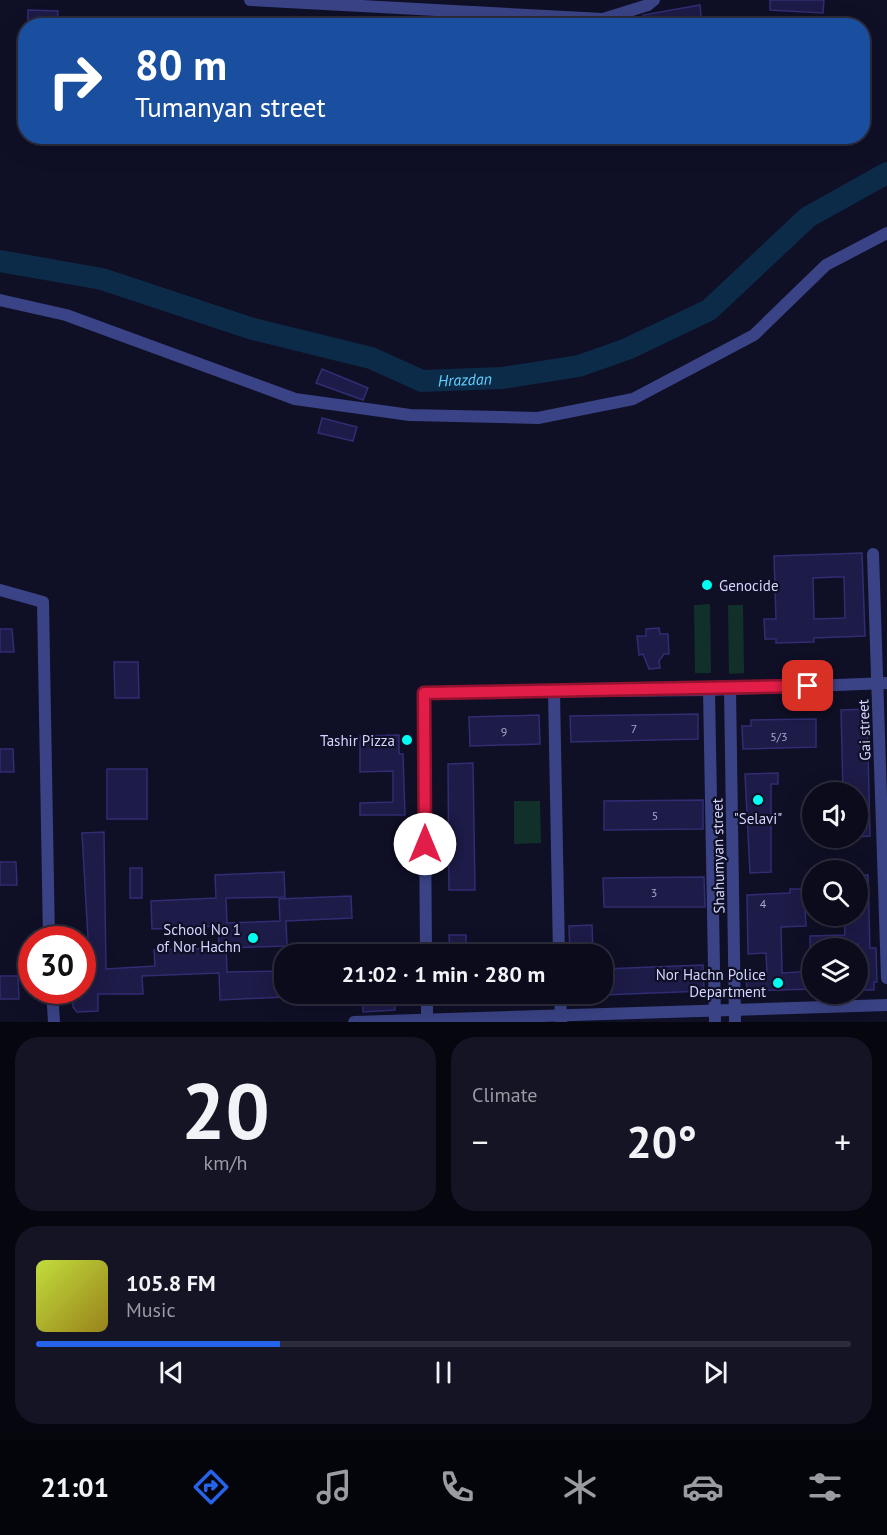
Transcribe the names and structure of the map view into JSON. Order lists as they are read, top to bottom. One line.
{"streets":{"street":["Gai street","Shahumyan street"]},"water":["Hrazdan"],"places":["Genocide","Tashir Pizza","\"Selavi\"","School No 1 of Nor Hachn","Nor Hachn Police Department"],"house_numbers":["7","9","5/3","5","3","4"],"page":{"turn":["80 m","Tumanyan street"],"limit":"30","trip":"21:02 · 1 min · 280 m","tile":[["20","km/h"],"Climate"],"heat":["−","20°","+"],"song":["105.8 FM","Music"],"tabs":"21:01"}}
